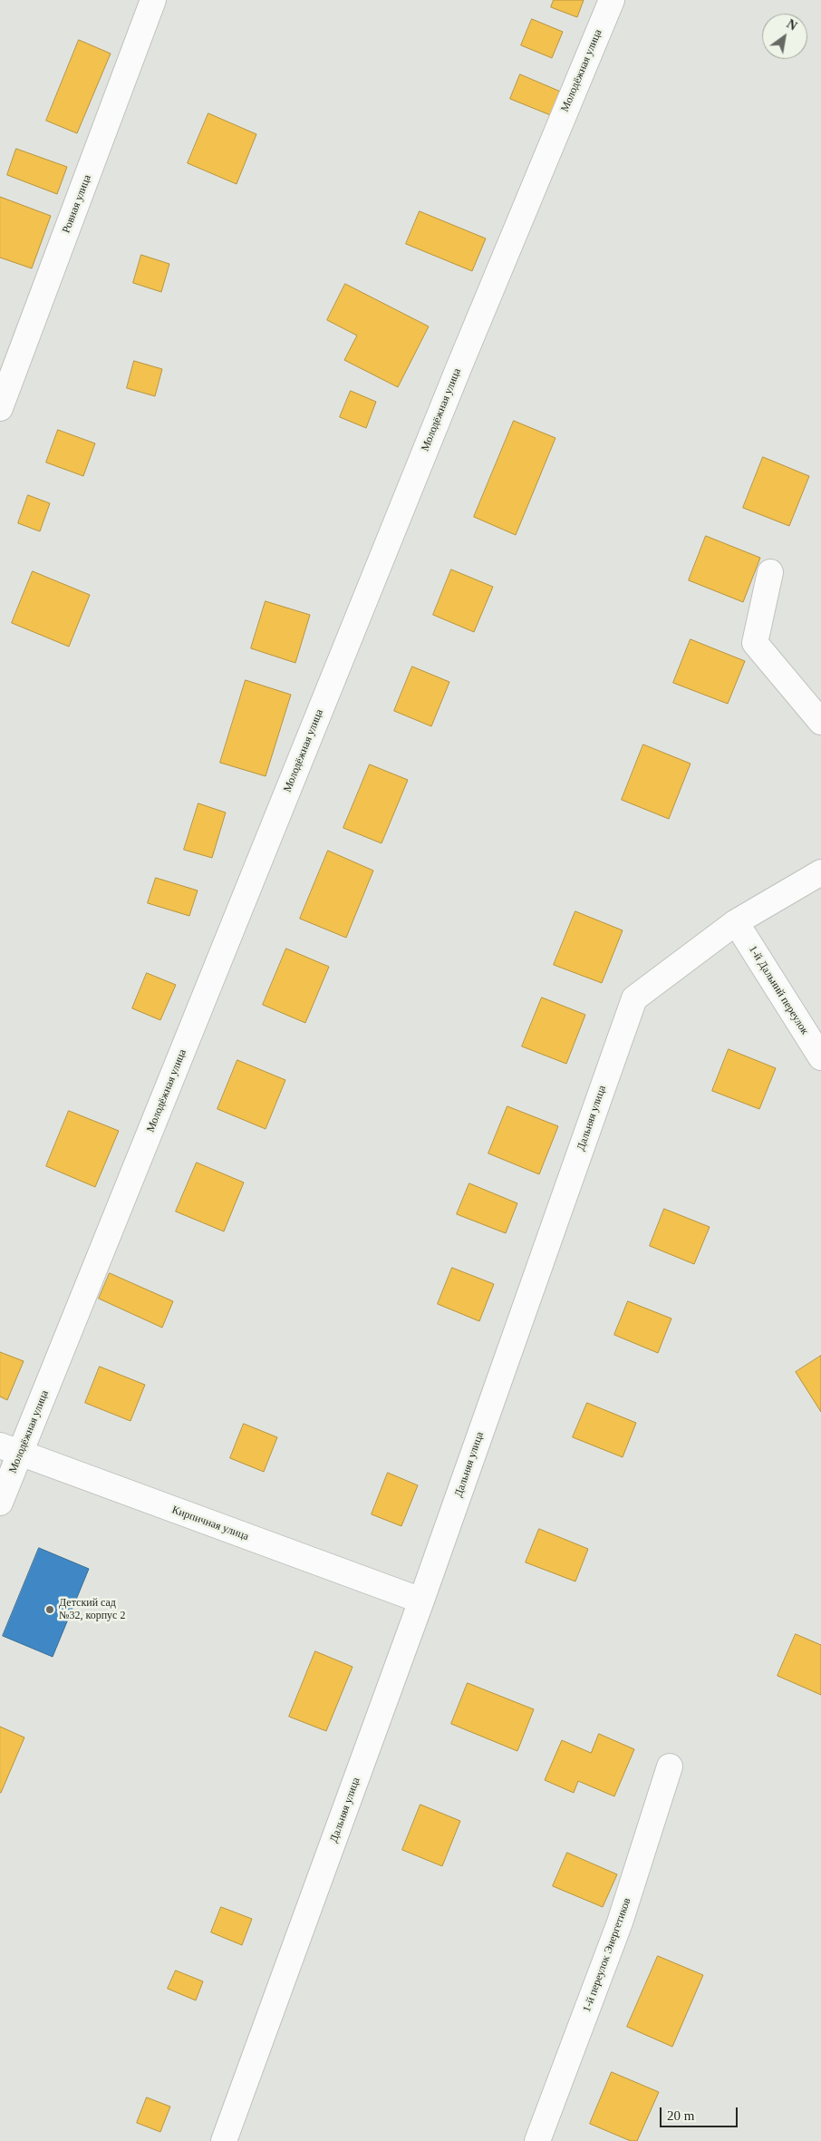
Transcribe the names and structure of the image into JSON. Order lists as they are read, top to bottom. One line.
{"streets":{"street":["Молодёжная улица","Ровная улица","1-й Дальний переулок","Дальняя улица","Кирпичная улица","1-й переулок Энергетиков"]},"crossings":[["Молодёжная улица","Кирпичная улица"],["1-й Дальний переулок","Дальняя улица"],["Дальняя улица","Кирпичная улица"]],"places":["Детский сад №32, корпус 2"],"scale_bar":"20 m","north":"top right"}
